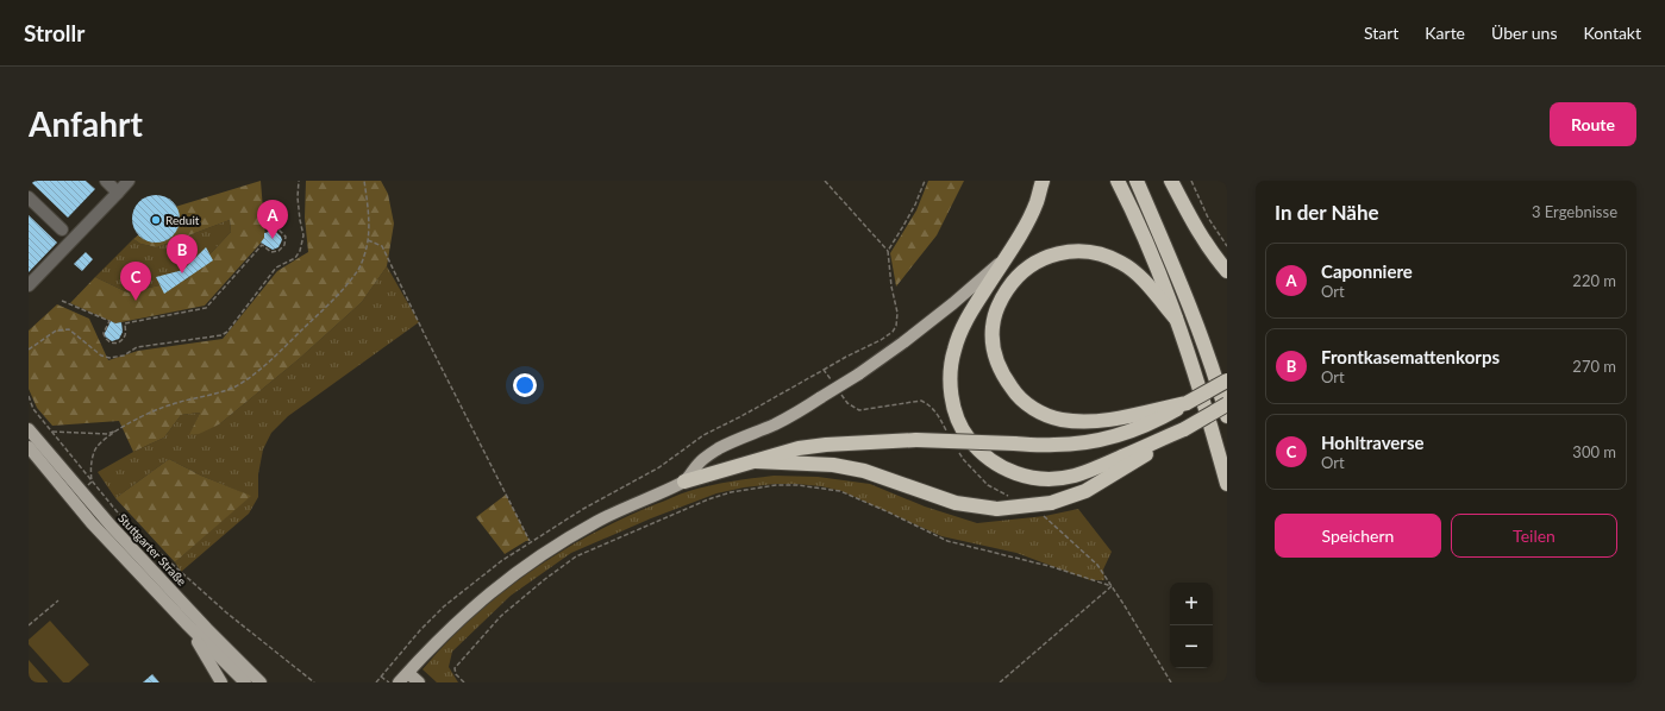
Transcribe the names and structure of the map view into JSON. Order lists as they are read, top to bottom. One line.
{"streets":{"main road":["Stuttgarter Straße"]},"places":["Reduit"],"page":{"header":"Strollr","nav":["Start","Karte","Über uns","Kontakt"],"buttons":["Route",["Speichern","Teilen"]],"title":"Anfahrt","heading":["In der Nähe","3 Ergebnisse"],"pins":["A","B","C"],"list":[{"mark":"A","name":"Caponniere","note":"Ort","value":"220 m"},{"mark":"B","name":"Frontkasemattenkorps","note":"Ort","value":"270 m"},{"mark":"C","name":"Hohltraverse","note":"Ort","value":"300 m"}],"map_buttons":["+","−"]}}
